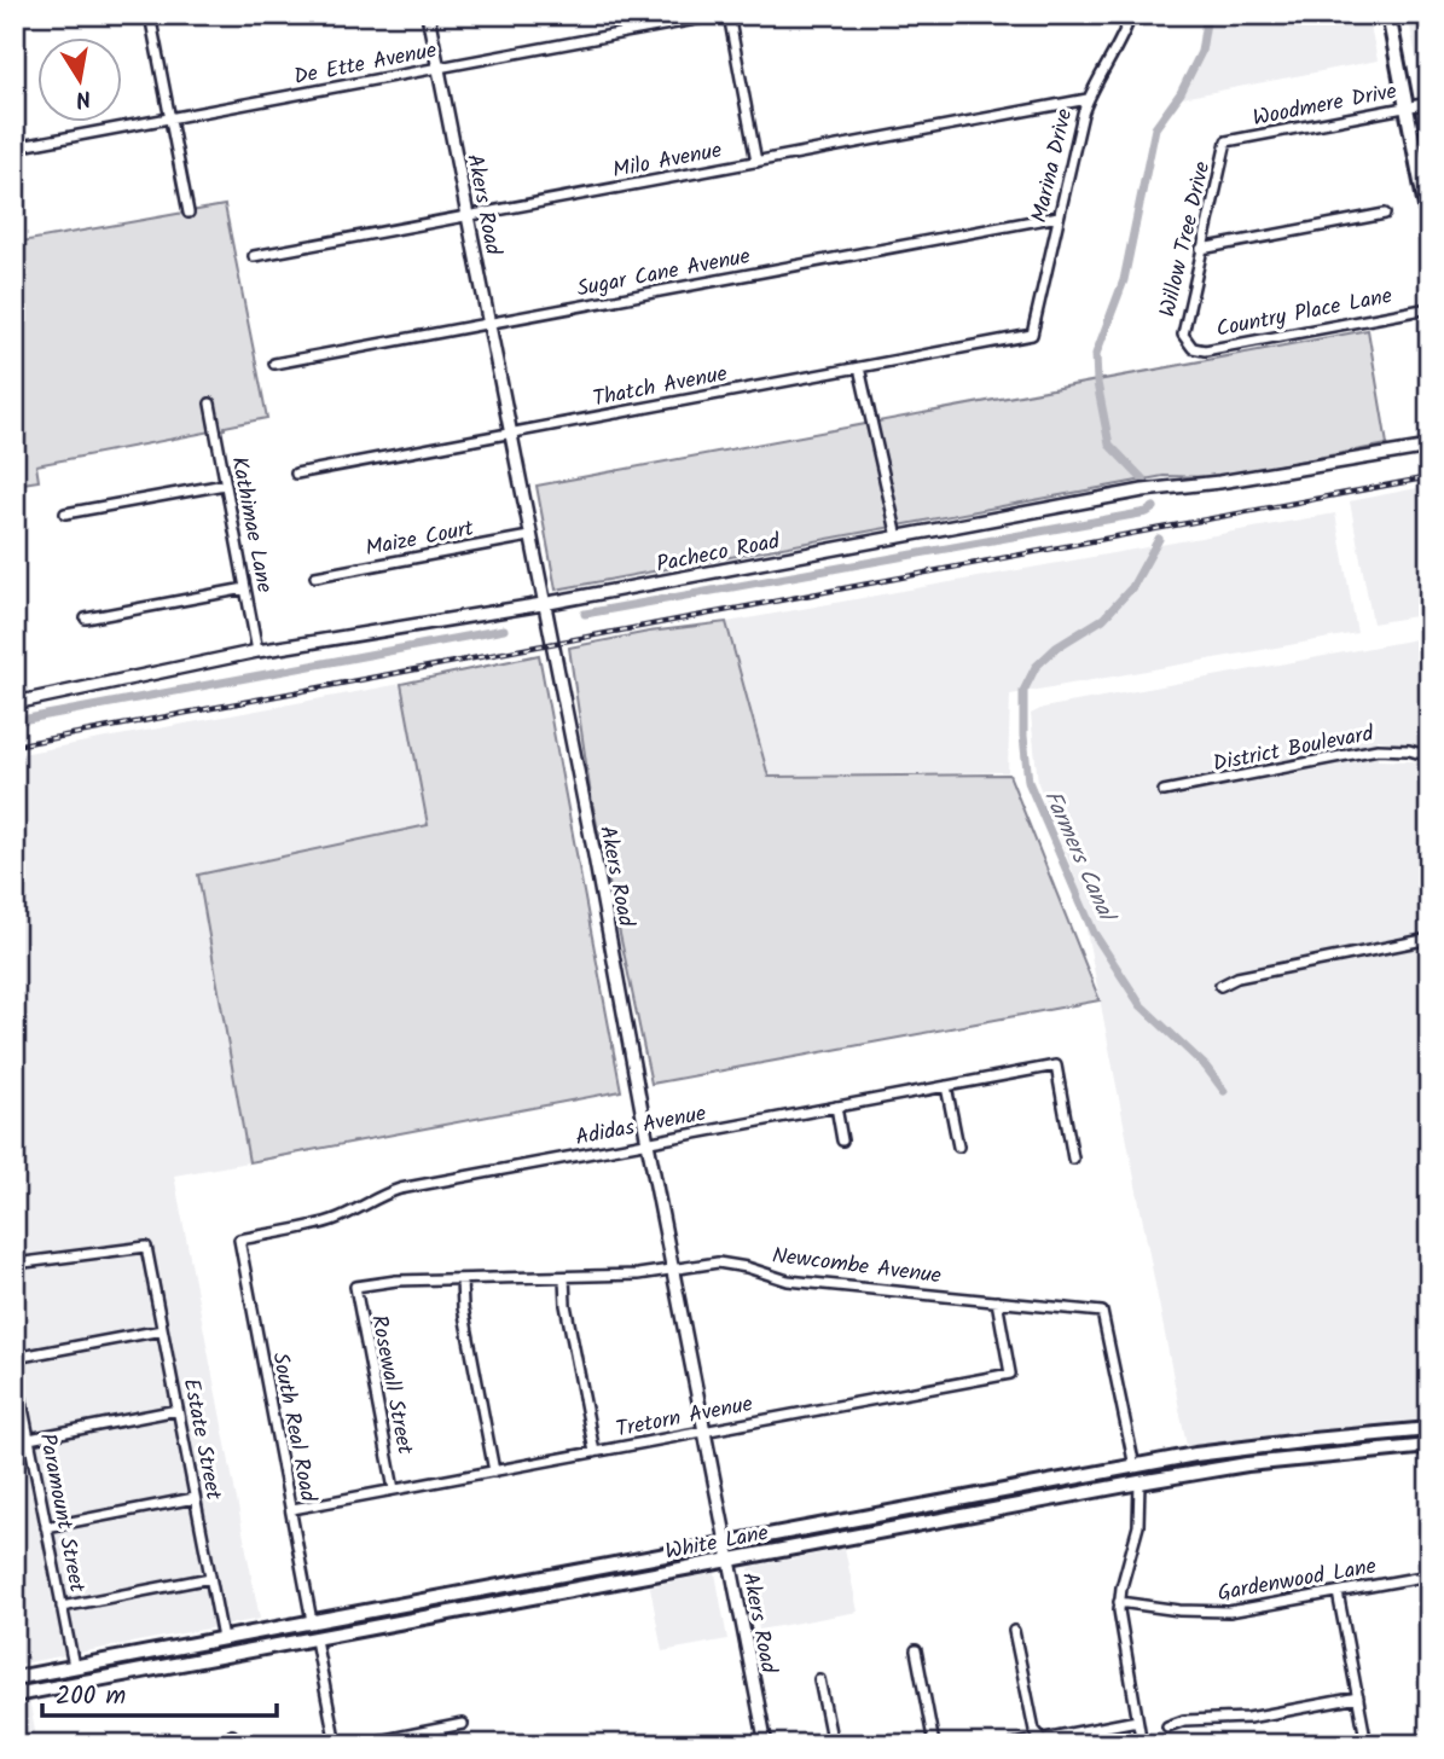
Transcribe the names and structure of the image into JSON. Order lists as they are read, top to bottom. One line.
{"streets":{"main road":["White Lane"],"street":["De Ette Avenue","Woodmere Drive","Milo Avenue","Marina Drive","Akers Road","Willow Tree Drive","Sugar Cane Avenue","Country Place Lane","Thatch Avenue","Kathimae Lane","Maize Court","Pacheco Road","District Boulevard","Adidas Avenue","Newcombe Avenue","Rosewall Street","Tretorn Avenue","South Real Road","Estate Street","Paramount Street","Gardenwood Lane"]},"crossings":[["De Ette Avenue","Akers Road"],["Woodmere Drive","Willow Tree Drive"],["Milo Avenue","Marina Drive"],["Milo Avenue","Akers Road"],["Marina Drive","Sugar Cane Avenue"],["Marina Drive","Thatch Avenue"],["Akers Road","Sugar Cane Avenue"],["Akers Road","Thatch Avenue"],["Akers Road","Maize Court"],["Akers Road","Pacheco Road"],["Akers Road","Adidas Avenue"],["Akers Road","Newcombe Avenue"],["Akers Road","Tretorn Avenue"],["Akers Road","White Lane"],["Willow Tree Drive","Country Place Lane"],["Kathimae Lane","Pacheco Road"],["Adidas Avenue","South Real Road"],["Newcombe Avenue","Rosewall Street"],["Newcombe Avenue","Tretorn Avenue"],["Newcombe Avenue","White Lane"],["Rosewall Street","Tretorn Avenue"],["Tretorn Avenue","South Real Road"],["South Real Road","White Lane"],["Estate Street","White Lane"],["Paramount Street","White Lane"]],"water":["Farmers Canal"],"scale_bar":"200 m","north":"bottom"}
